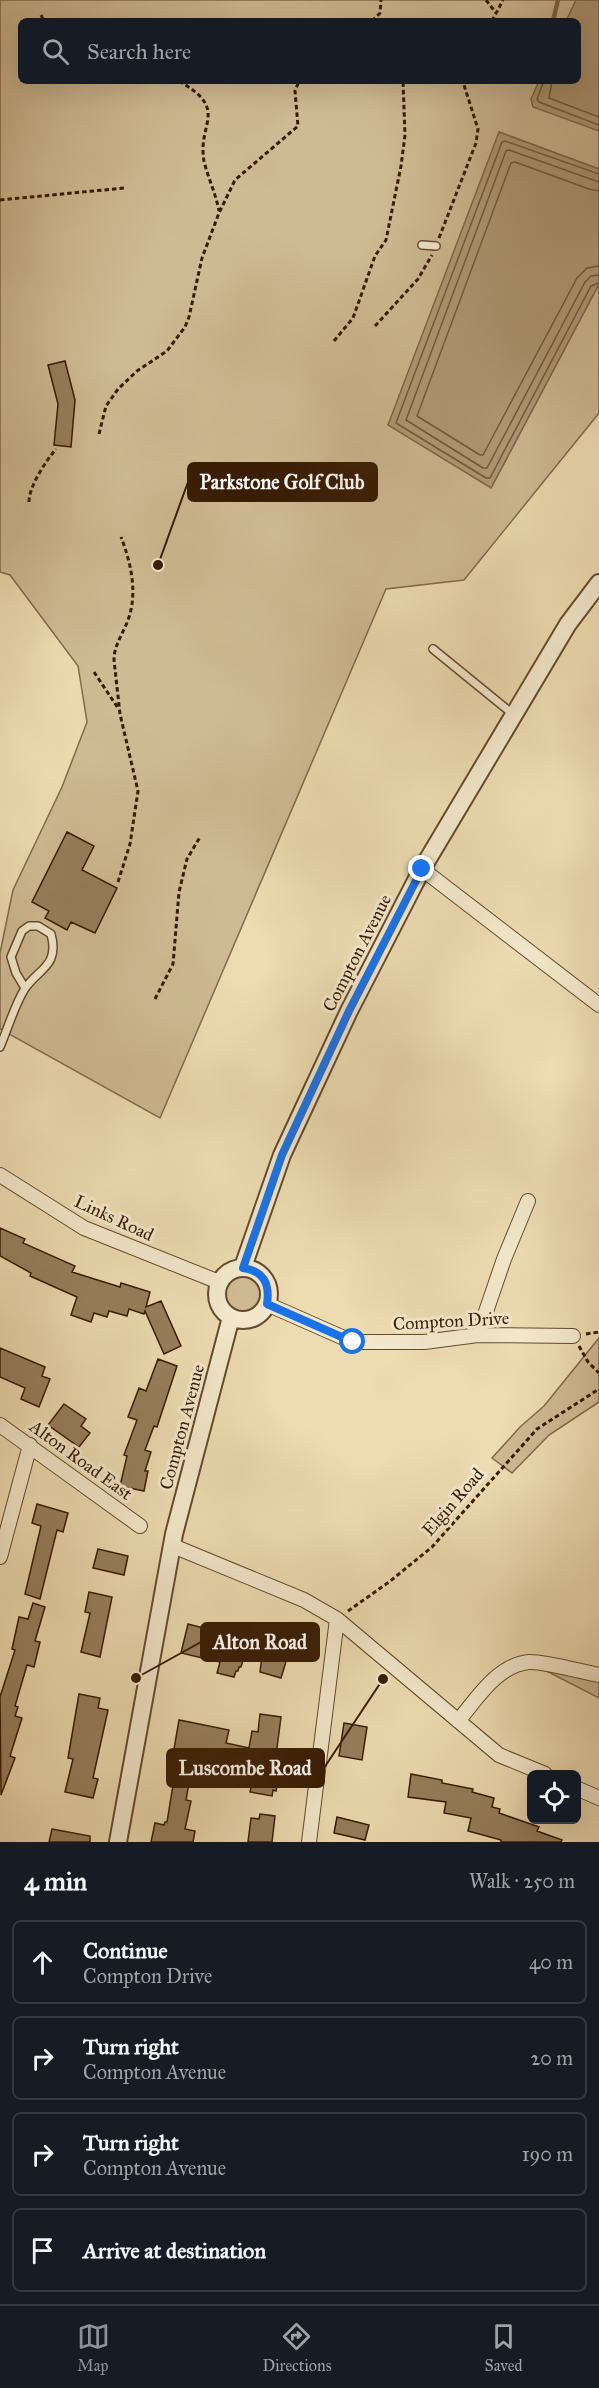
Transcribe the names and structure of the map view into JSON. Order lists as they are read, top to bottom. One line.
{"streets":{"street":["Compton Avenue","Links Road","Compton Drive","Alton Road East"],"path":["Elgin Road"]},"crossings":[["Compton Avenue","Links Road"],["Compton Avenue","Compton Drive"],["Links Road","Compton Drive"]],"places":["Parkstone Golf Club","Alton Road","Luscombe Road"],"page":{"search":"Search here","heading":["4 min","Walk · 250 m"],"list":[["Continue","Compton Drive","40 m"],["Turn right","Compton Avenue","20 m"],["Turn right","Compton Avenue","190 m"],"Arrive at destination"],"nav":["Map","Directions","Saved"]}}
